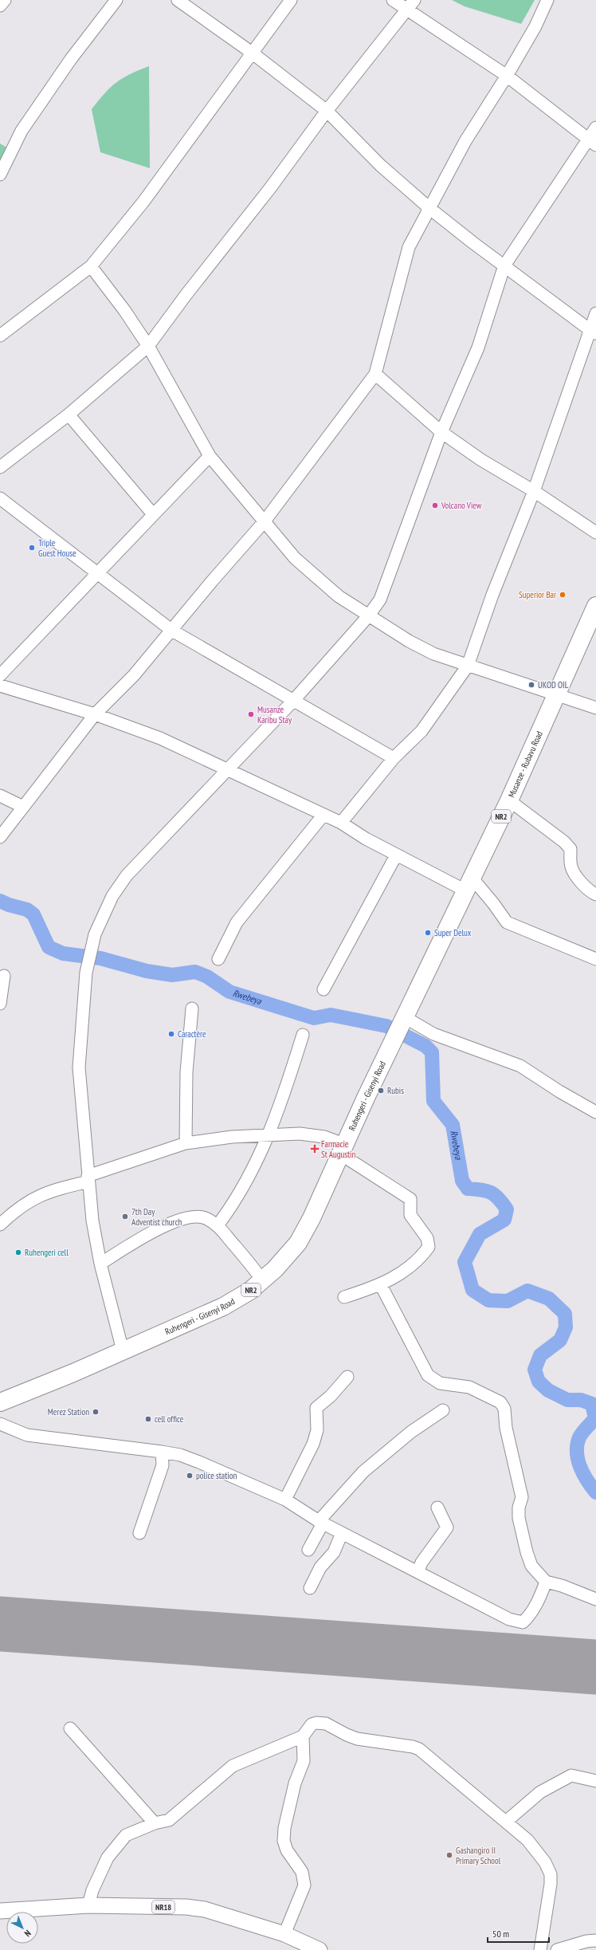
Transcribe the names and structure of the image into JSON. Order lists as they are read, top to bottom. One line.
{"streets":{"highway":["Musanze - Rubavu Road","NR2","Ruhengeri - Gisenyi Road"],"main road":["NR18"]},"crossings":[["Musanze - Rubavu Road","Ruhengeri - Gisenyi Road"]],"water":["Rwebeya"],"places":{"other":["Volcano View","Triple Guest House","Superior Bar","UKOD OIL","Musanze Karibu Stay","Super Delux","Caractère","Rubis","7th Day Adventist church","Ruhengeri cell","Merez Station","cell office","police station","Gashangiro II Primary School"],"health":["Farmacie St Augustin"]},"scale_bar":"50 m","north":"bottom right"}
